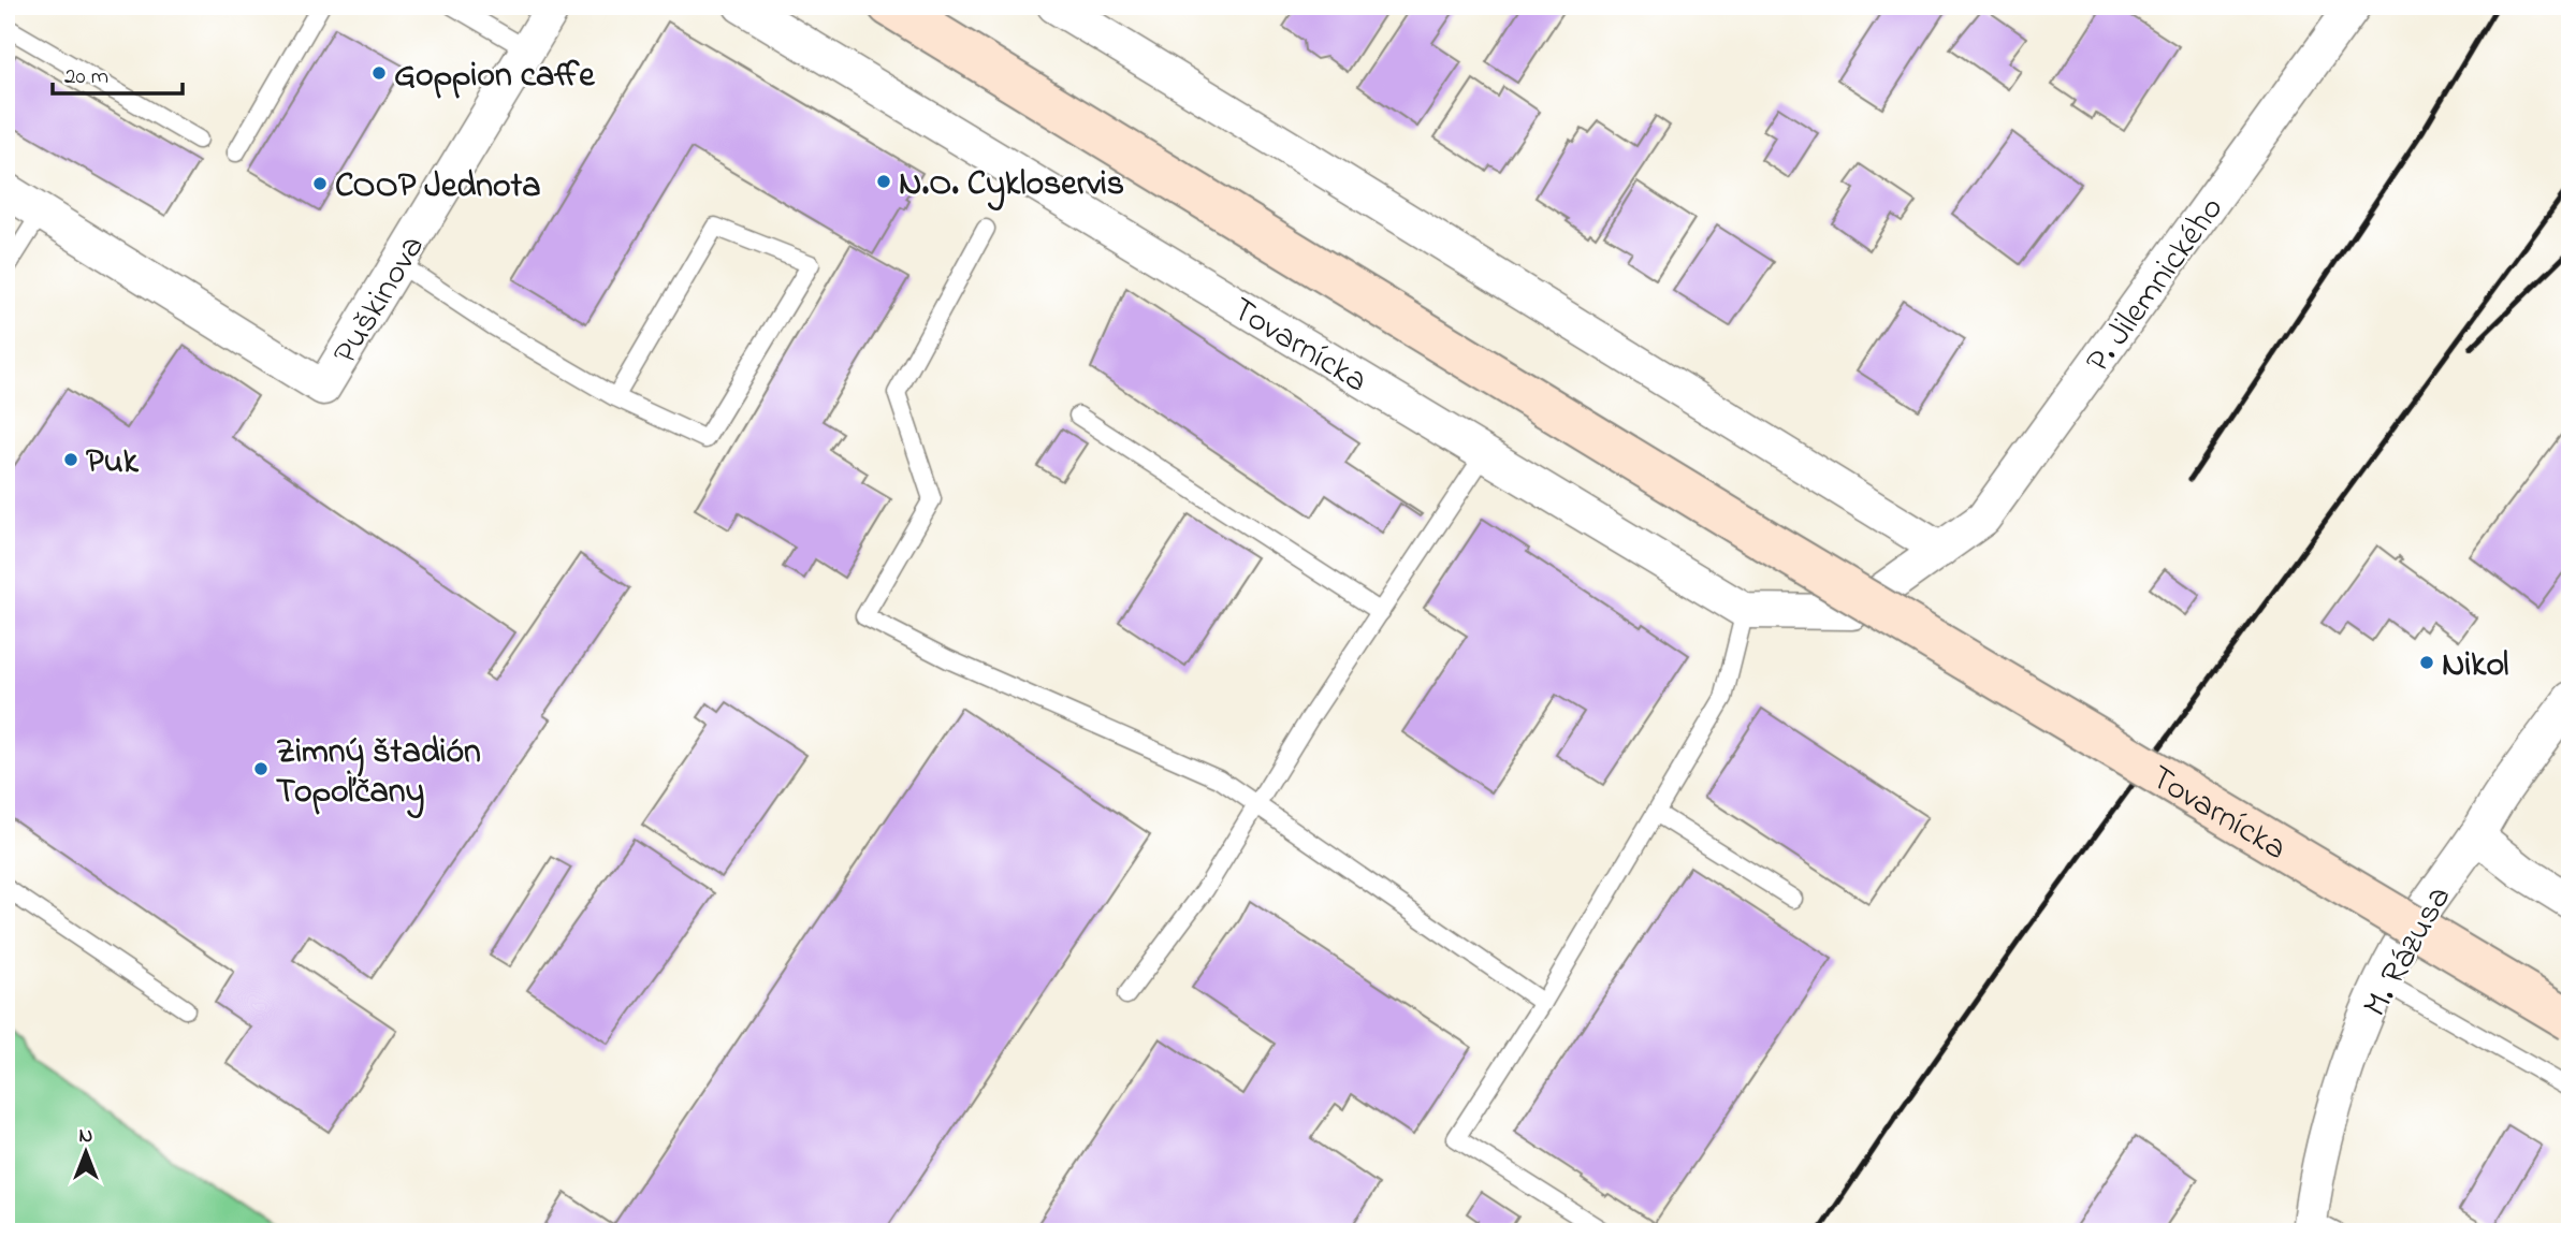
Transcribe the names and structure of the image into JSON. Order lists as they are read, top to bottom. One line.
{"streets":{"main road":["Tovarnícka"],"street":["P. Jilemnického","Puškinova","M. Rázusa"]},"places":["Goppion caffe","N.O. Cykloservis","COOP Jednota","Puk","Nikol","Zimný štadión Topoľčany"],"scale_bar":"20 m","north":"top"}
